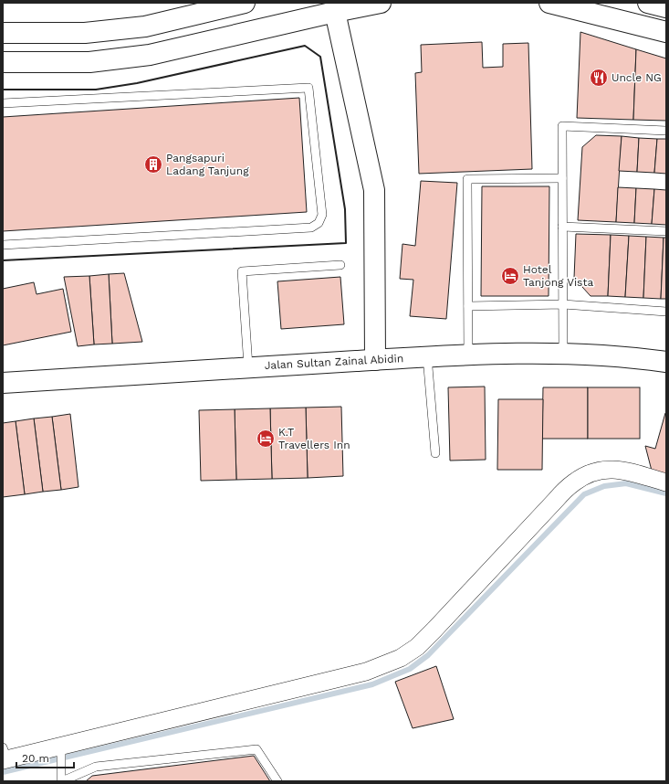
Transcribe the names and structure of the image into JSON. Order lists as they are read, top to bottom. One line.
{"streets":{"street":["Jalan Sultan Zainal Abidin"]},"places":{"restaurant":["Uncle NG"],"building":["Pangsapuri Ladang Tanjung"],"hotel":["Hotel Tanjong Vista","K.T Travellers Inn"]},"scale_bar":"20 m"}
